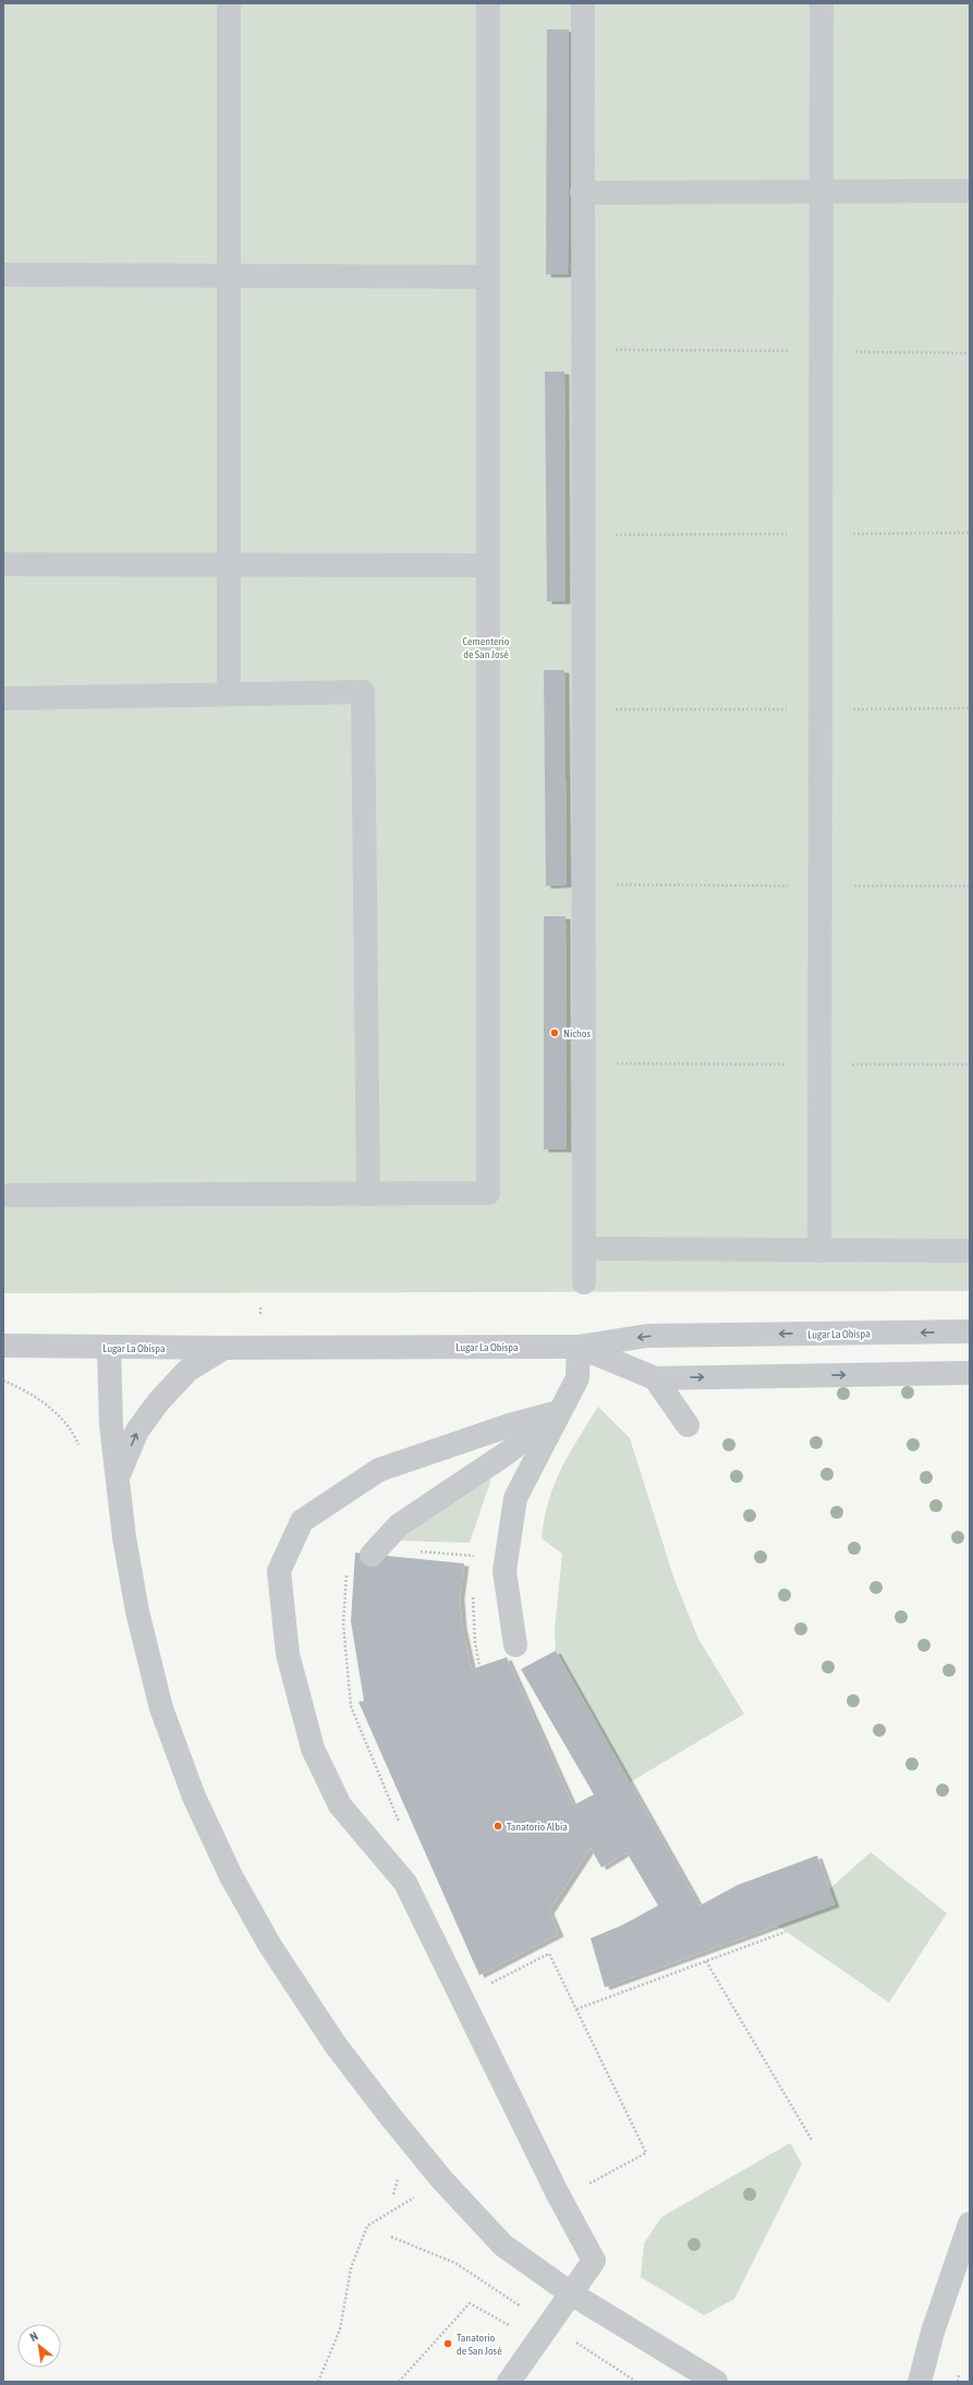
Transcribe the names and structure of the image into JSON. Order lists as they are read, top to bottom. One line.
{"streets":{"street":["Lugar La Obispa"]},"parks":["Cementerio de San José"],"places":["Nichos","Tanatorio Albia","Tanatorio de San José"],"north":"top left"}
